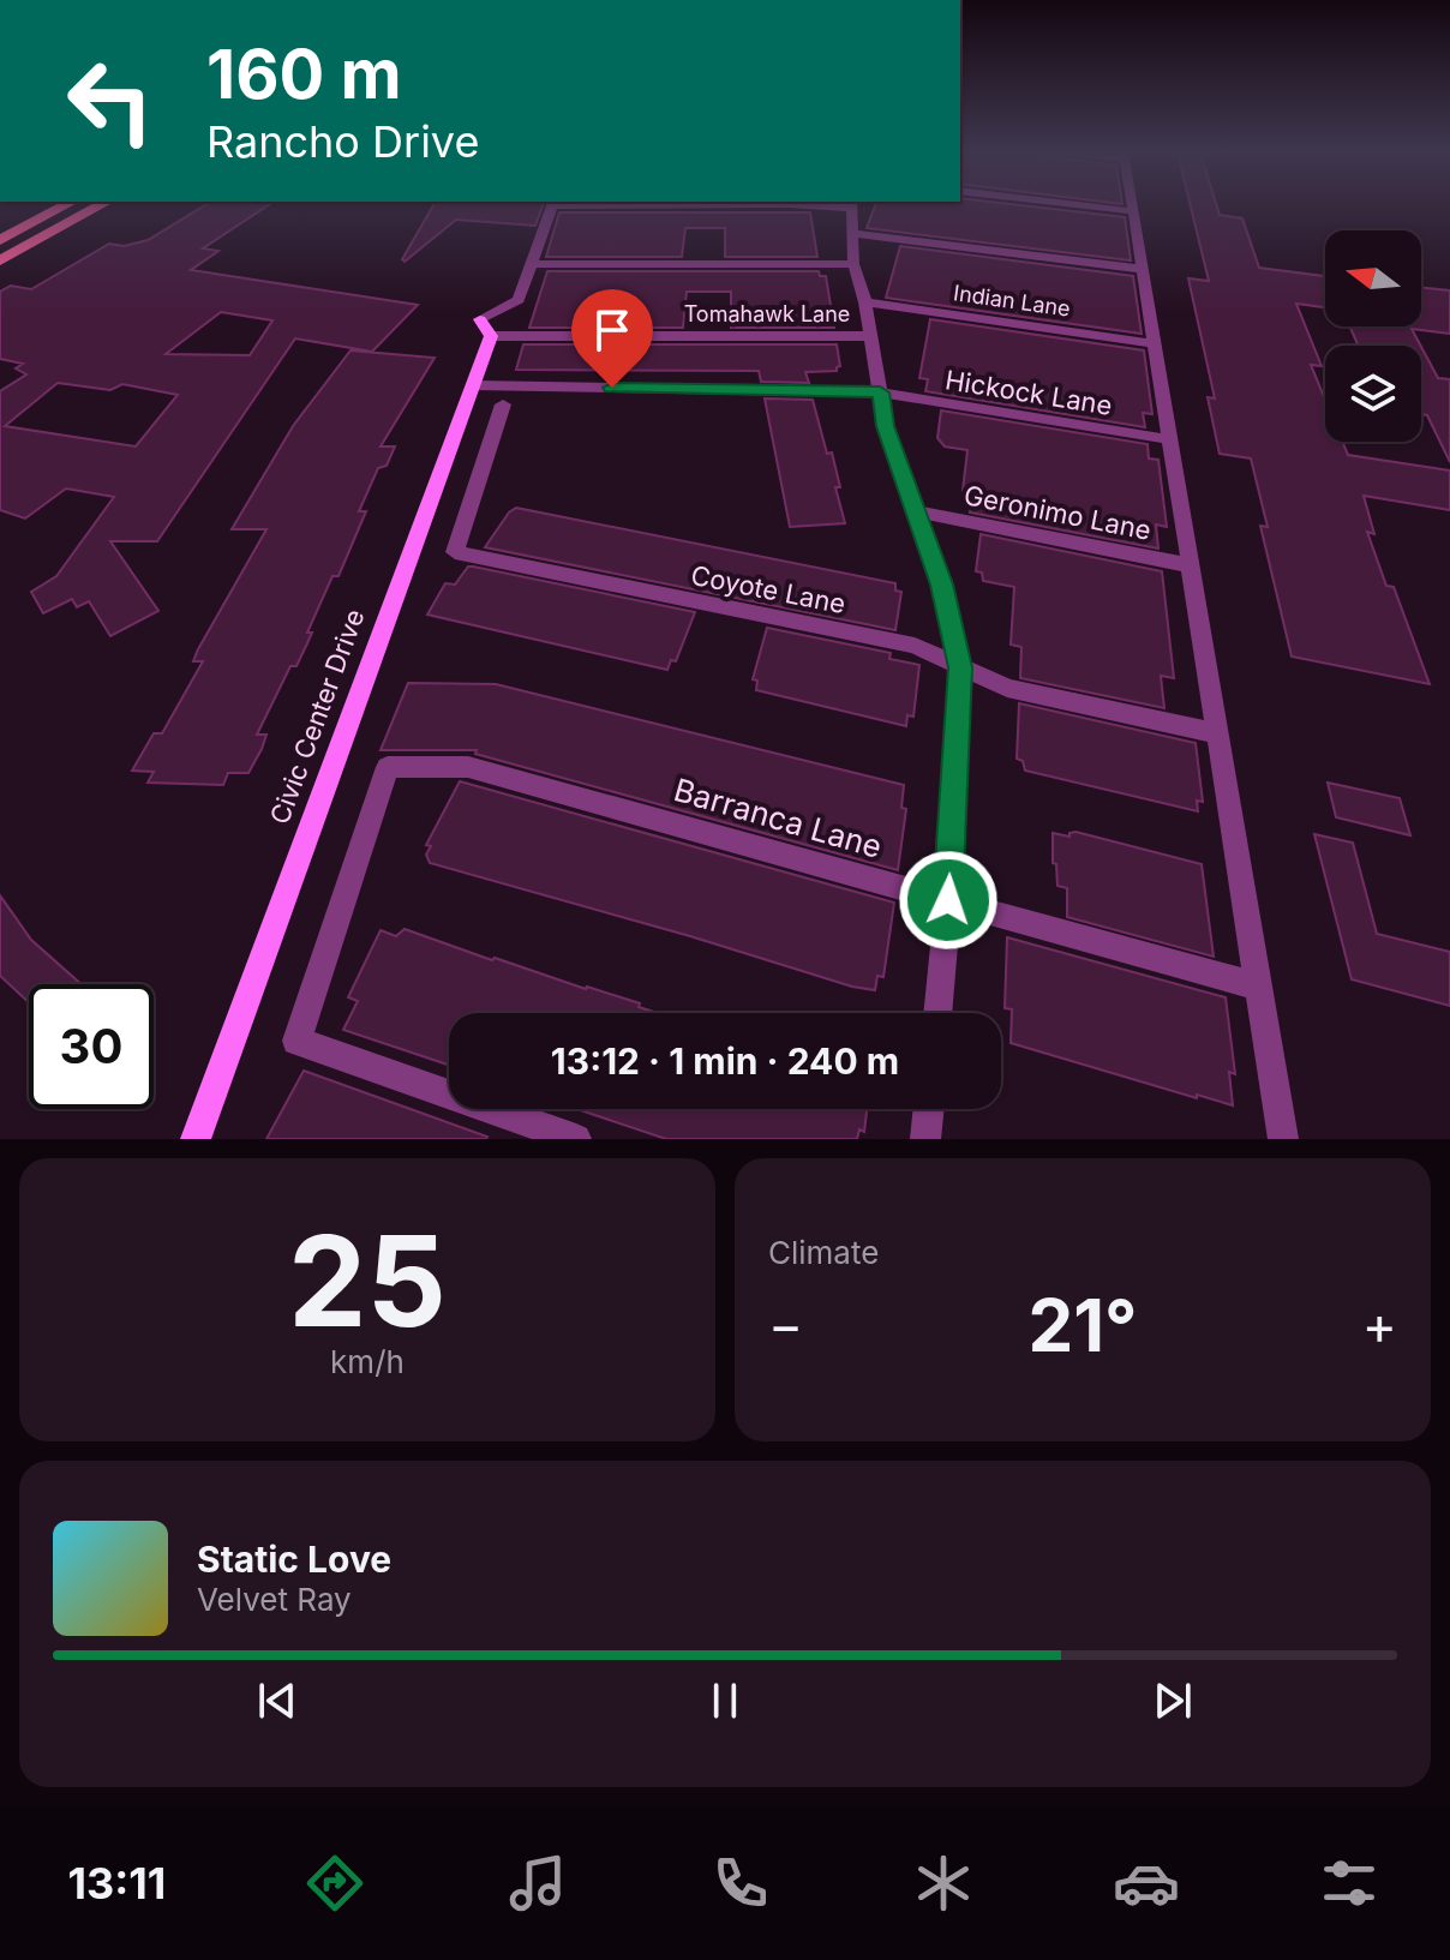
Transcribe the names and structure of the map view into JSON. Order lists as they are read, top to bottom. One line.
{"streets":{"street":["Indian Lane","Tomahawk Lane","Hickock Lane","Geronimo Lane","Coyote Lane","Civic Center Drive","Barranca Lane"]},"crossings":[["Tomahawk Lane","Civic Center Drive"],["Hickock Lane","Civic Center Drive"]],"north":"left","page":{"turn":["160 m","Rancho Drive"],"limit":"30","trip":"13:12 · 1 min · 240 m","tile":[["25","km/h"],"Climate"],"heat":["−","21°","+"],"song":["Static Love","Velvet Ray"],"tabs":"13:11"}}
